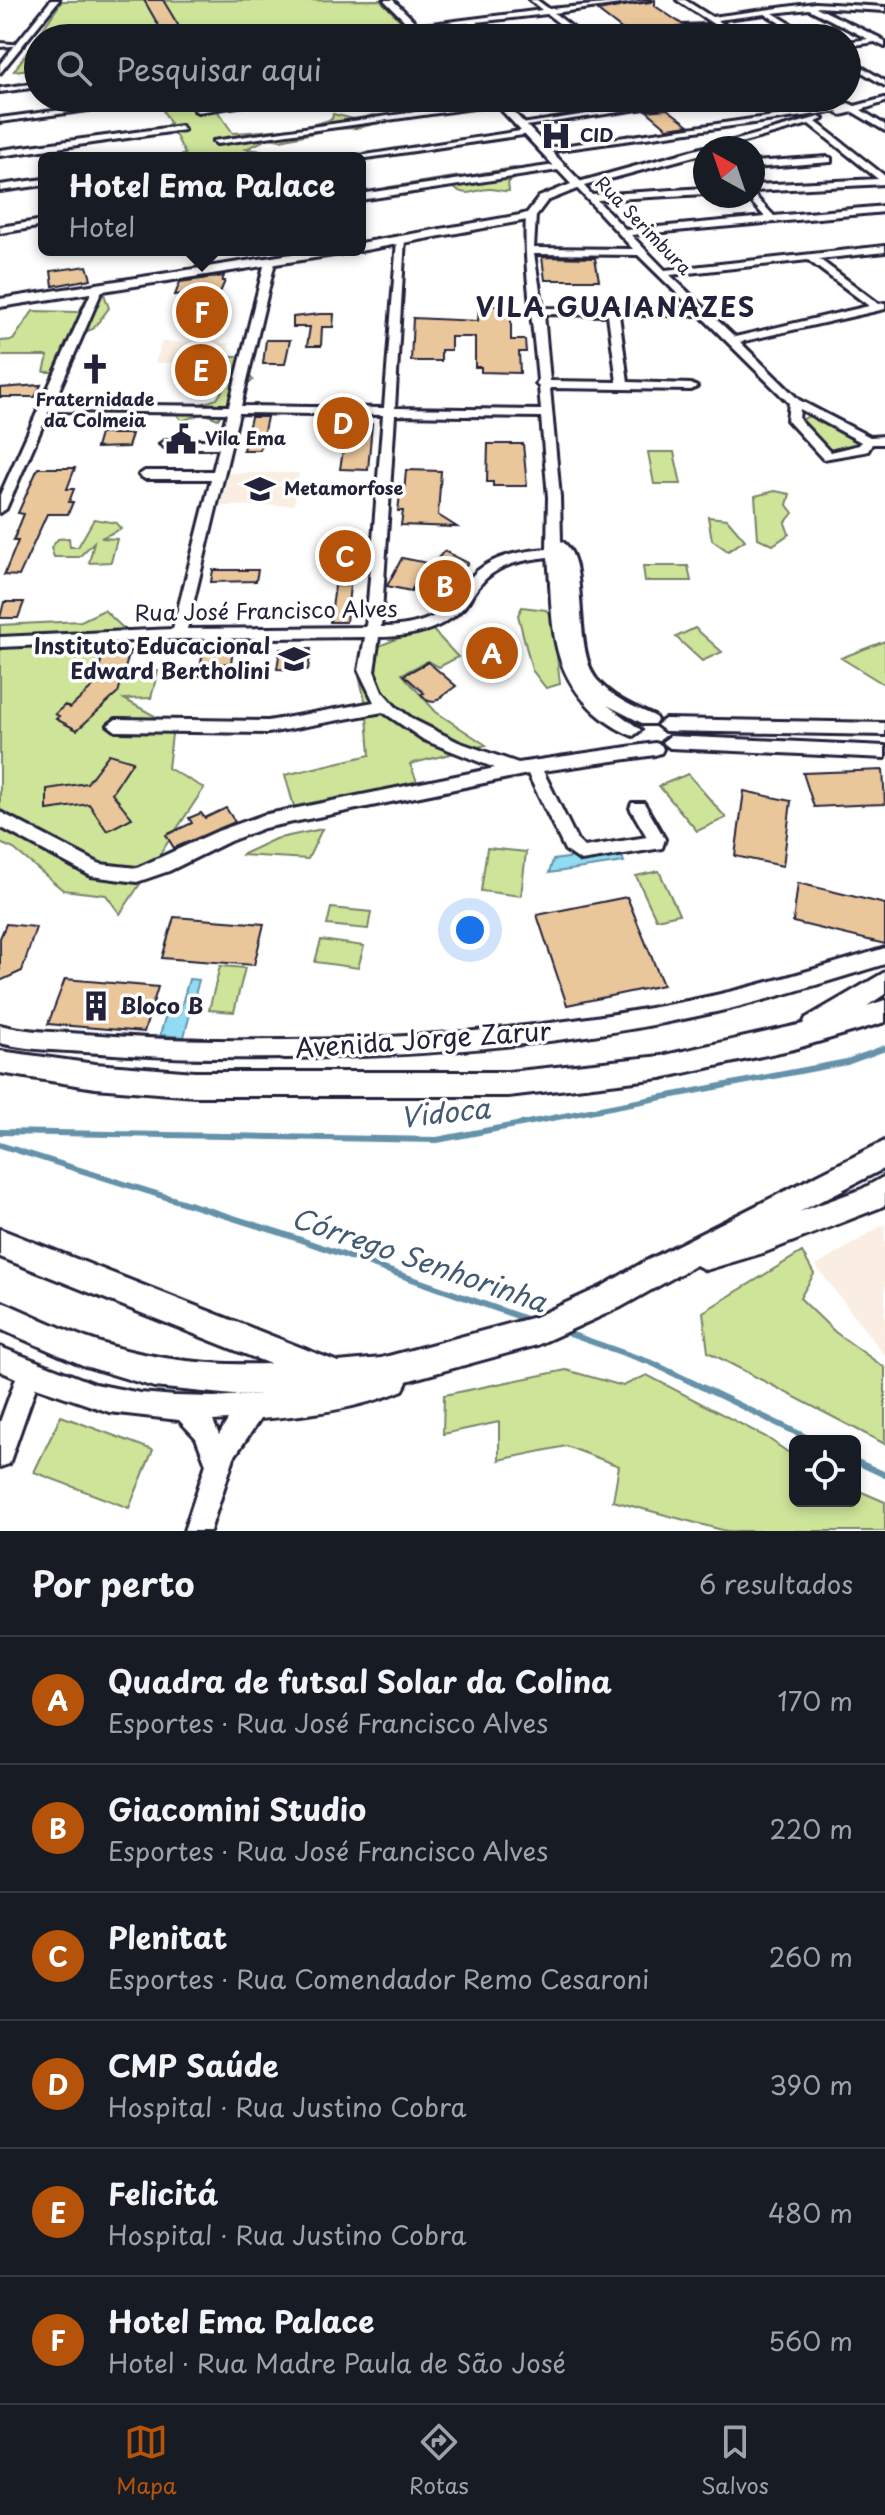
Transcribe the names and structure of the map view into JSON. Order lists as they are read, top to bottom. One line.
{"streets":{"main road":["Avenida Jorge Zarur"],"street":["Rua Serimbura","Rua José Francisco Alves"]},"districts":["VILA GUAIANAZES"],"water":["Vidoca","Córrego Senhorinha"],"places":{"hospital":["CID"],"church":["Fraternidade da Colmeia"],"public building":["Vila Ema"],"school or university":["Metamorfose","Instituto Educacional Edward Bertholini"],"building":["Bloco B"]},"north":"top left","page":{"search":"Pesquisar aqui","popup":["Hotel Ema Palace","Hotel"],"pins":["F","E","D","C","B","A"],"heading":["Por perto","6 resultados"],"list":[{"mark":"A","name":"Quadra de futsal Solar da Colina","note":"Esportes · Rua José Francisco Alves","value":"170 m"},{"mark":"B","name":"Giacomini Studio","note":"Esportes · Rua José Francisco Alves","value":"220 m"},{"mark":"C","name":"Plenitat","note":"Esportes · Rua Comendador Remo Cesaroni","value":"260 m"},{"mark":"D","name":"CMP Saúde","note":"Hospital · Rua Justino Cobra","value":"390 m"},{"mark":"E","name":"Felicitá","note":"Hospital · Rua Justino Cobra","value":"480 m"},{"mark":"F","name":"Hotel Ema Palace","note":"Hotel · Rua Madre Paula de São José","value":"560 m"}],"nav":["Mapa","Rotas","Salvos"]}}
